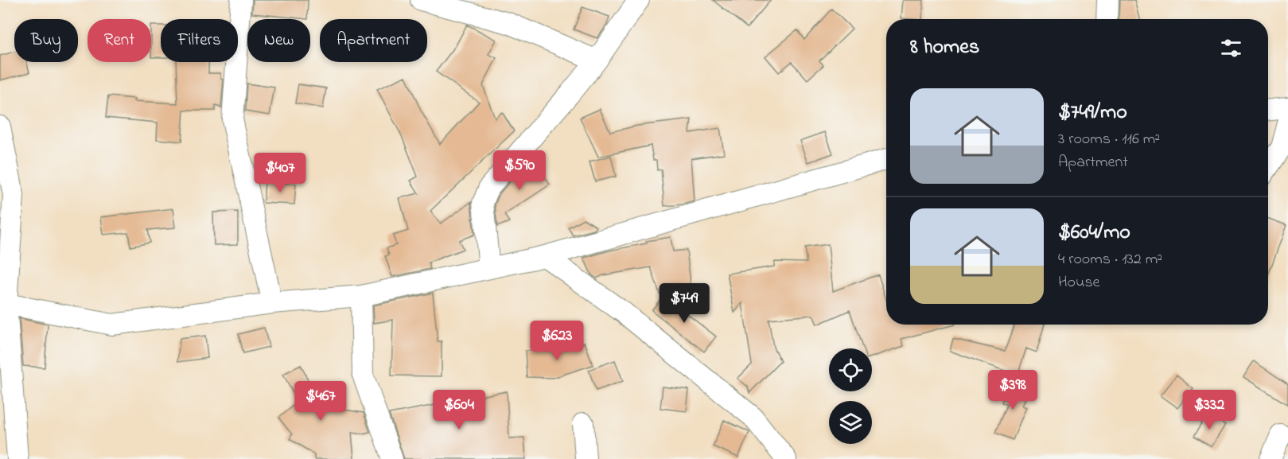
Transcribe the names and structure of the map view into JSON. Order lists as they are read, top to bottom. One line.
{"page":{"chip":["Buy","Rent","Filters","New","Apartment"],"heading":"8 homes","list":[{"name":"$749/mo","note":"3 rooms · 116 m² · Apartment"},{"name":"$604/mo","note":"4 rooms · 132 m² · House"}],"price":["$590","$407","$749","$623","$398","$467","$604","$332"]}}
